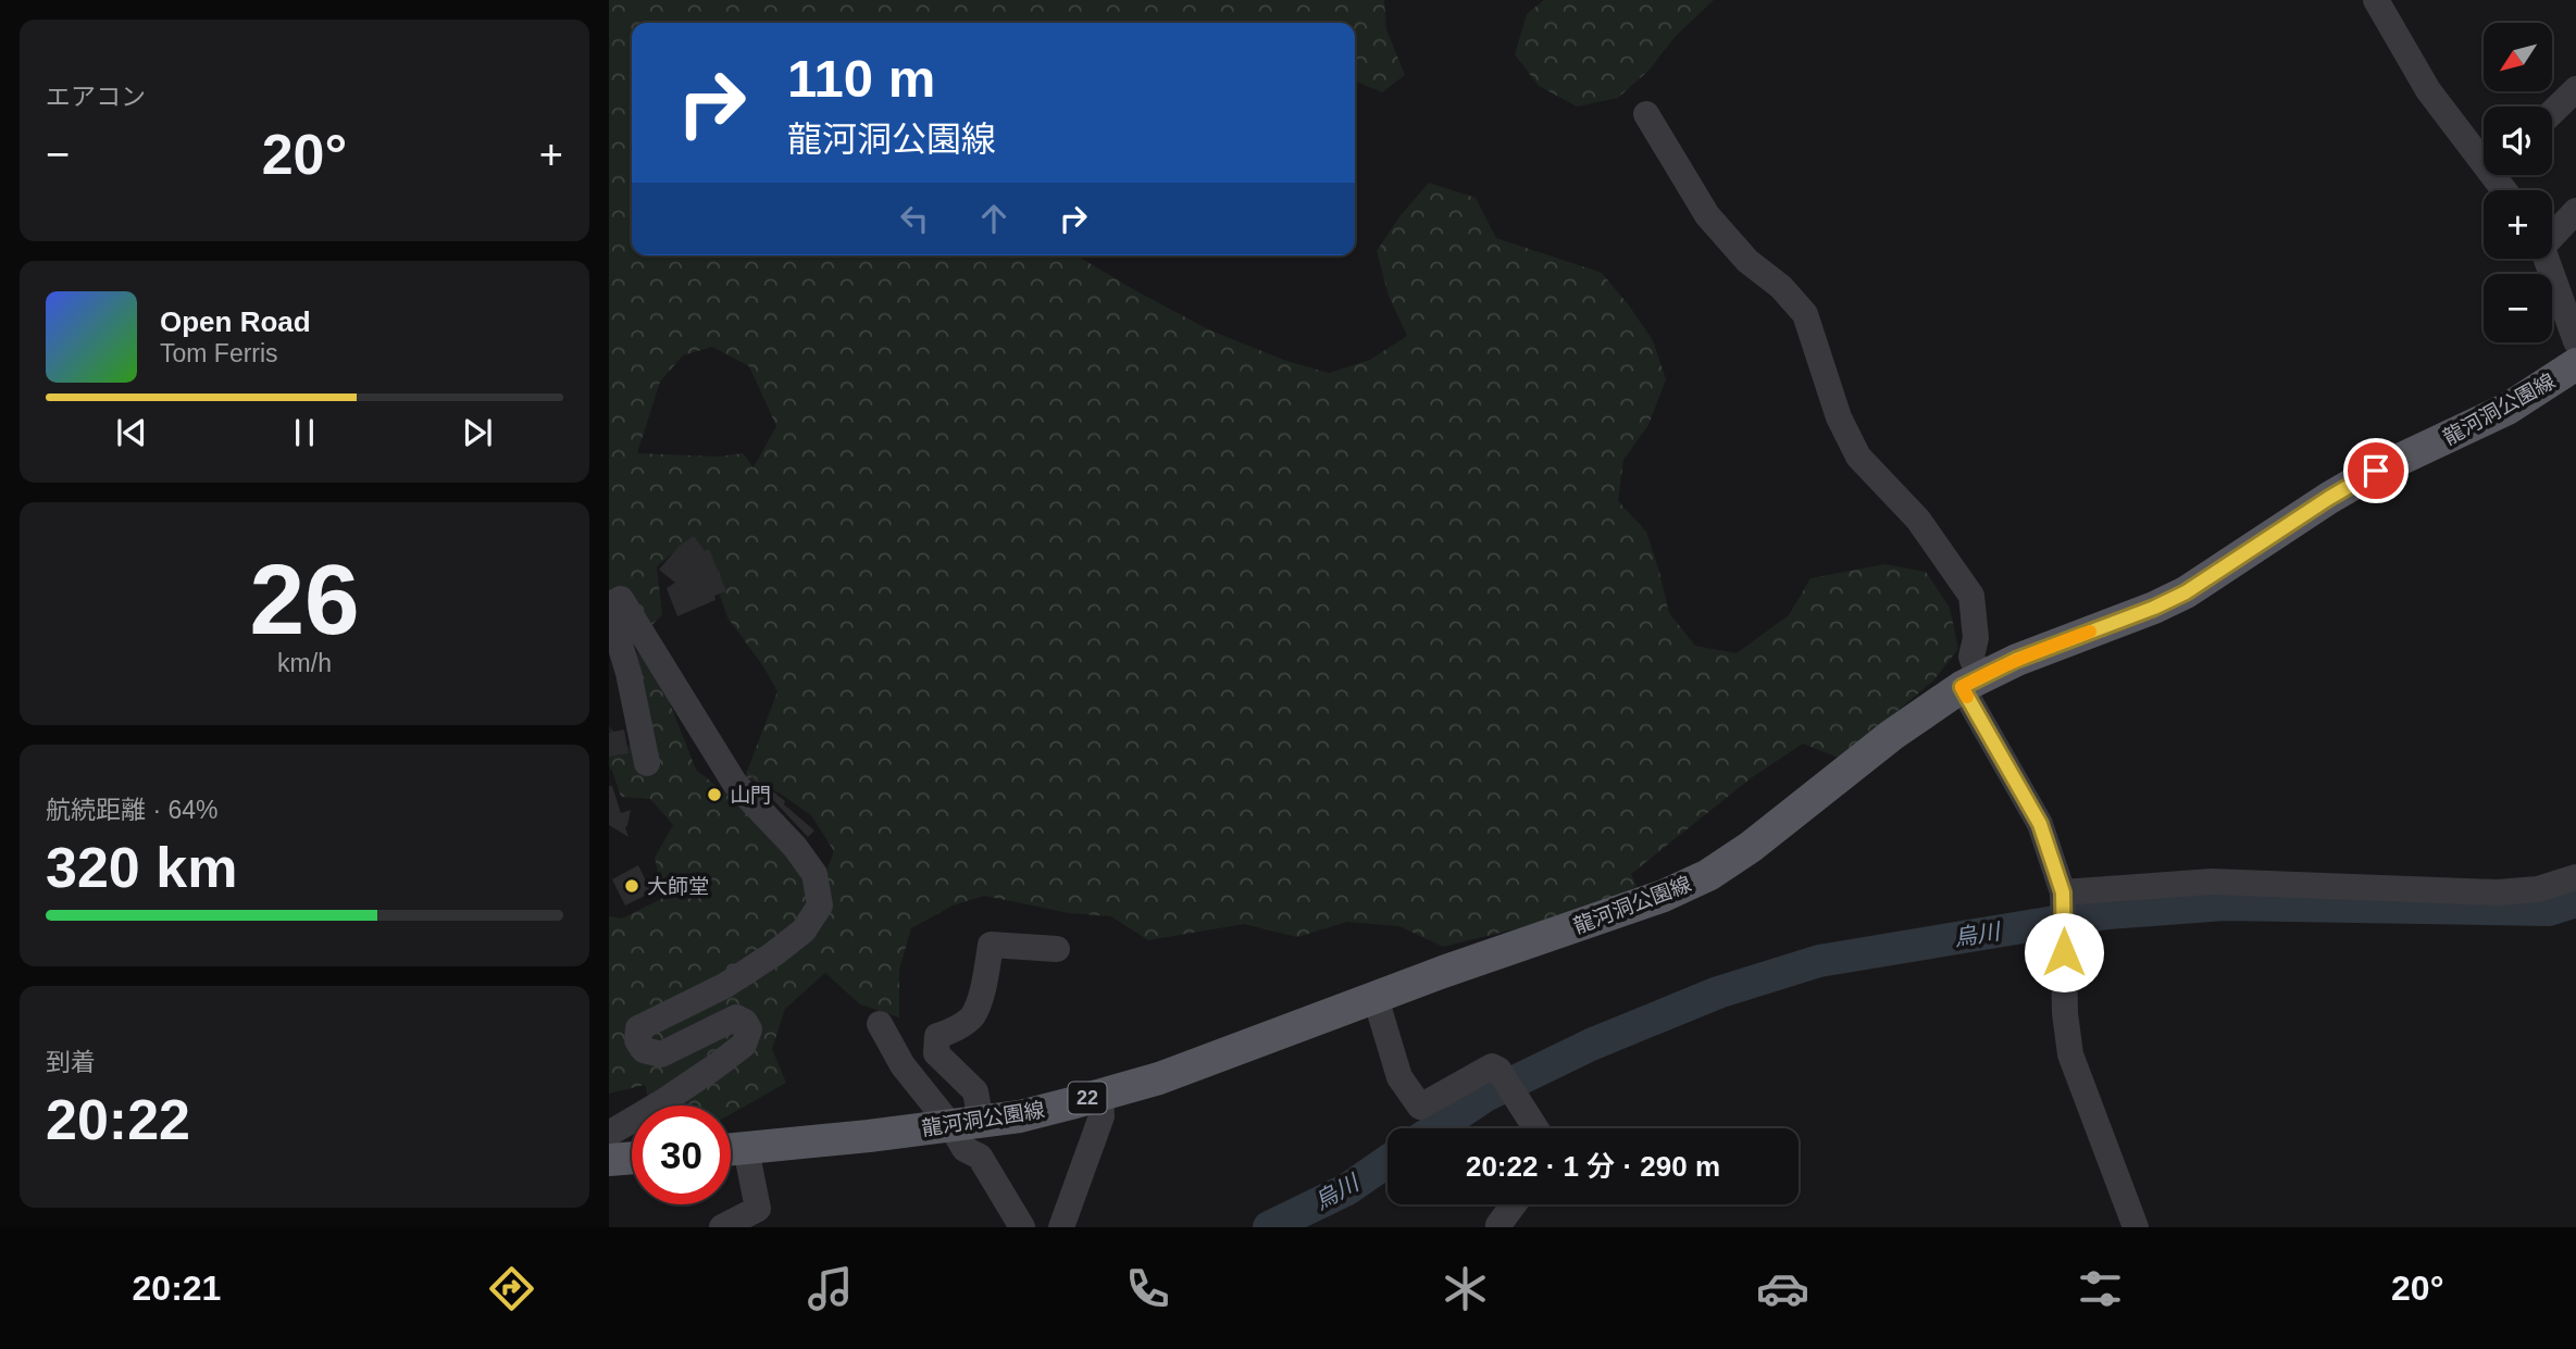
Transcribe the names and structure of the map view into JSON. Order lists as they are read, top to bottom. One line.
{"streets":{"main road":["龍河洞公園線","22"]},"water":["烏川"],"places":["山門","大師堂"],"north":"bottom left","page":{"tile":["エアコン",["26","km/h"],["航続距離 · 64%","320 km"],["到着","20:22"]],"map_buttons":["+","−"],"turn":["110 m","龍河洞公園線"],"heat":["−","20°","+"],"song":["Open Road","Tom Ferris"],"limit":"30","trip":"20:22 · 1 分 · 290 m","tabs":["20:21","20°"]}}
